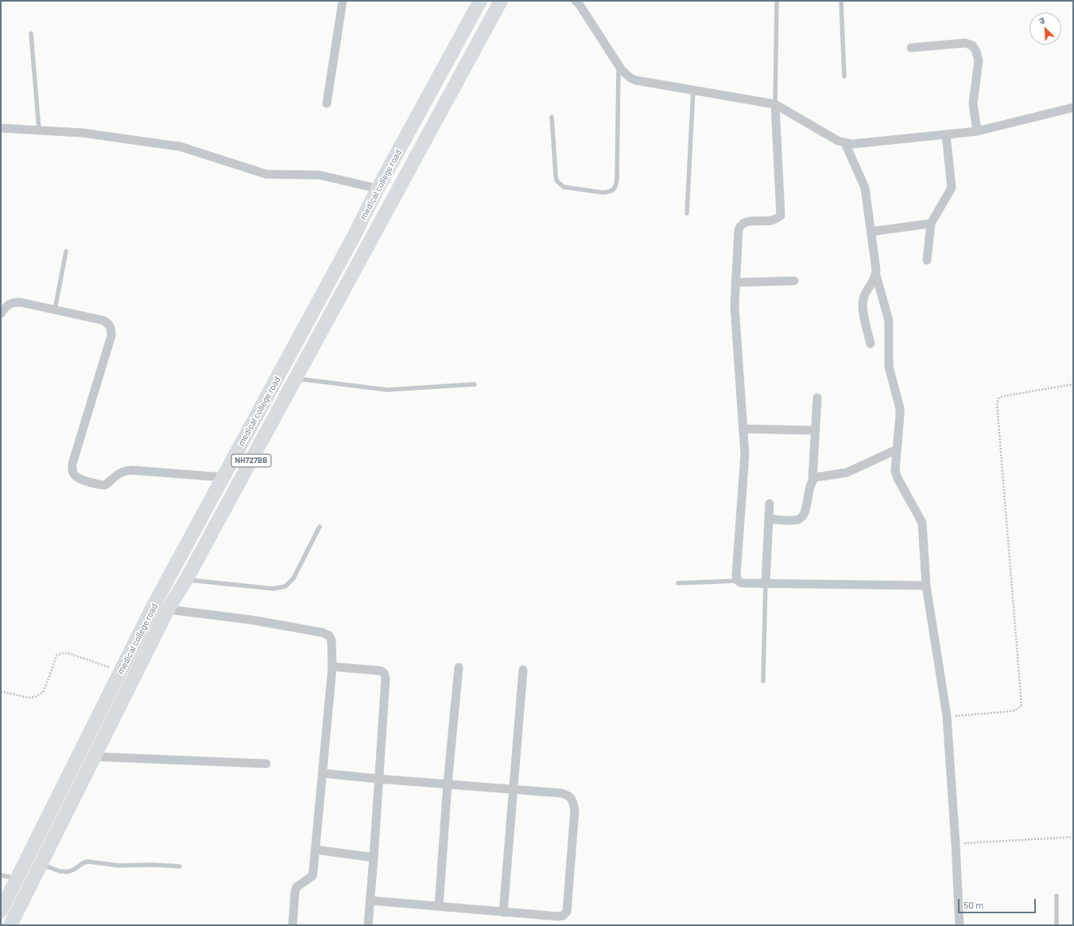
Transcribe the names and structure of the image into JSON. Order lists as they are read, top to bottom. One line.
{"streets":{"highway":["medical college road","NH727BB"]},"scale_bar":"50 m","north":"top left"}
